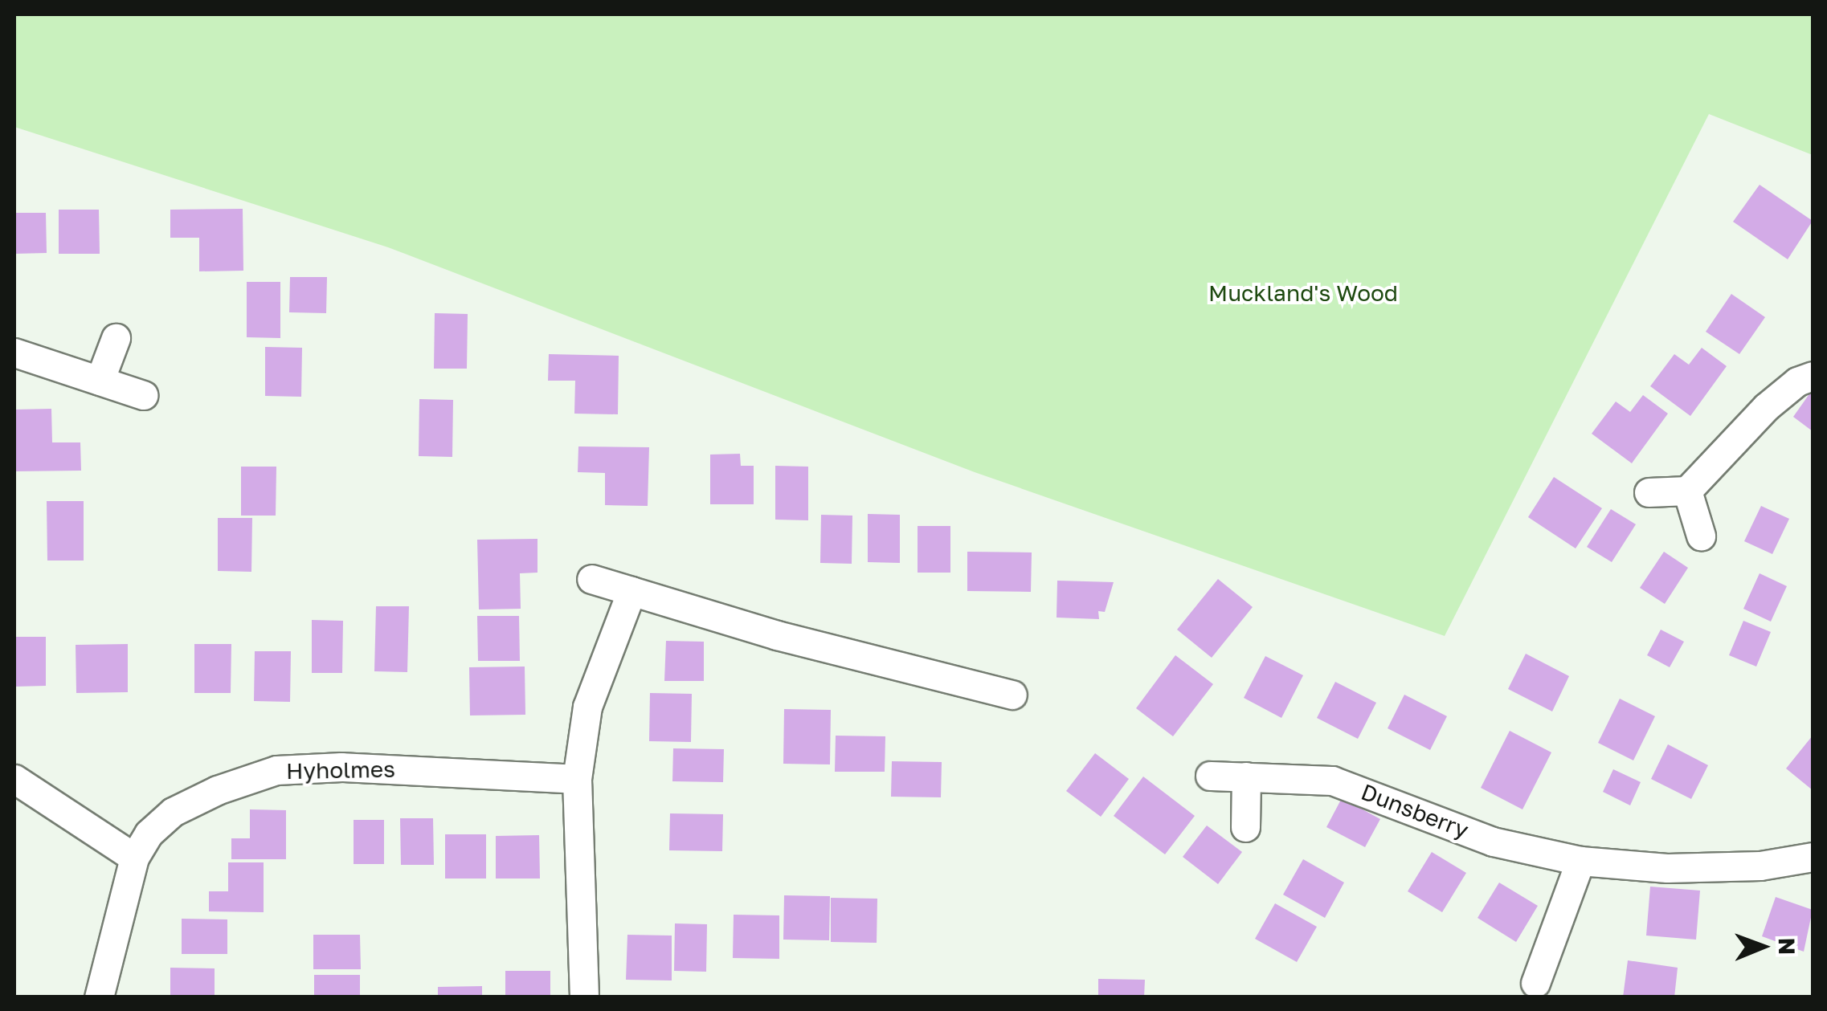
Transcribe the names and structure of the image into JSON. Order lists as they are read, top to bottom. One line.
{"streets":{"street":["Hyholmes","Dunsberry"]},"parks":["Muckland's Wood"],"north":"right"}
